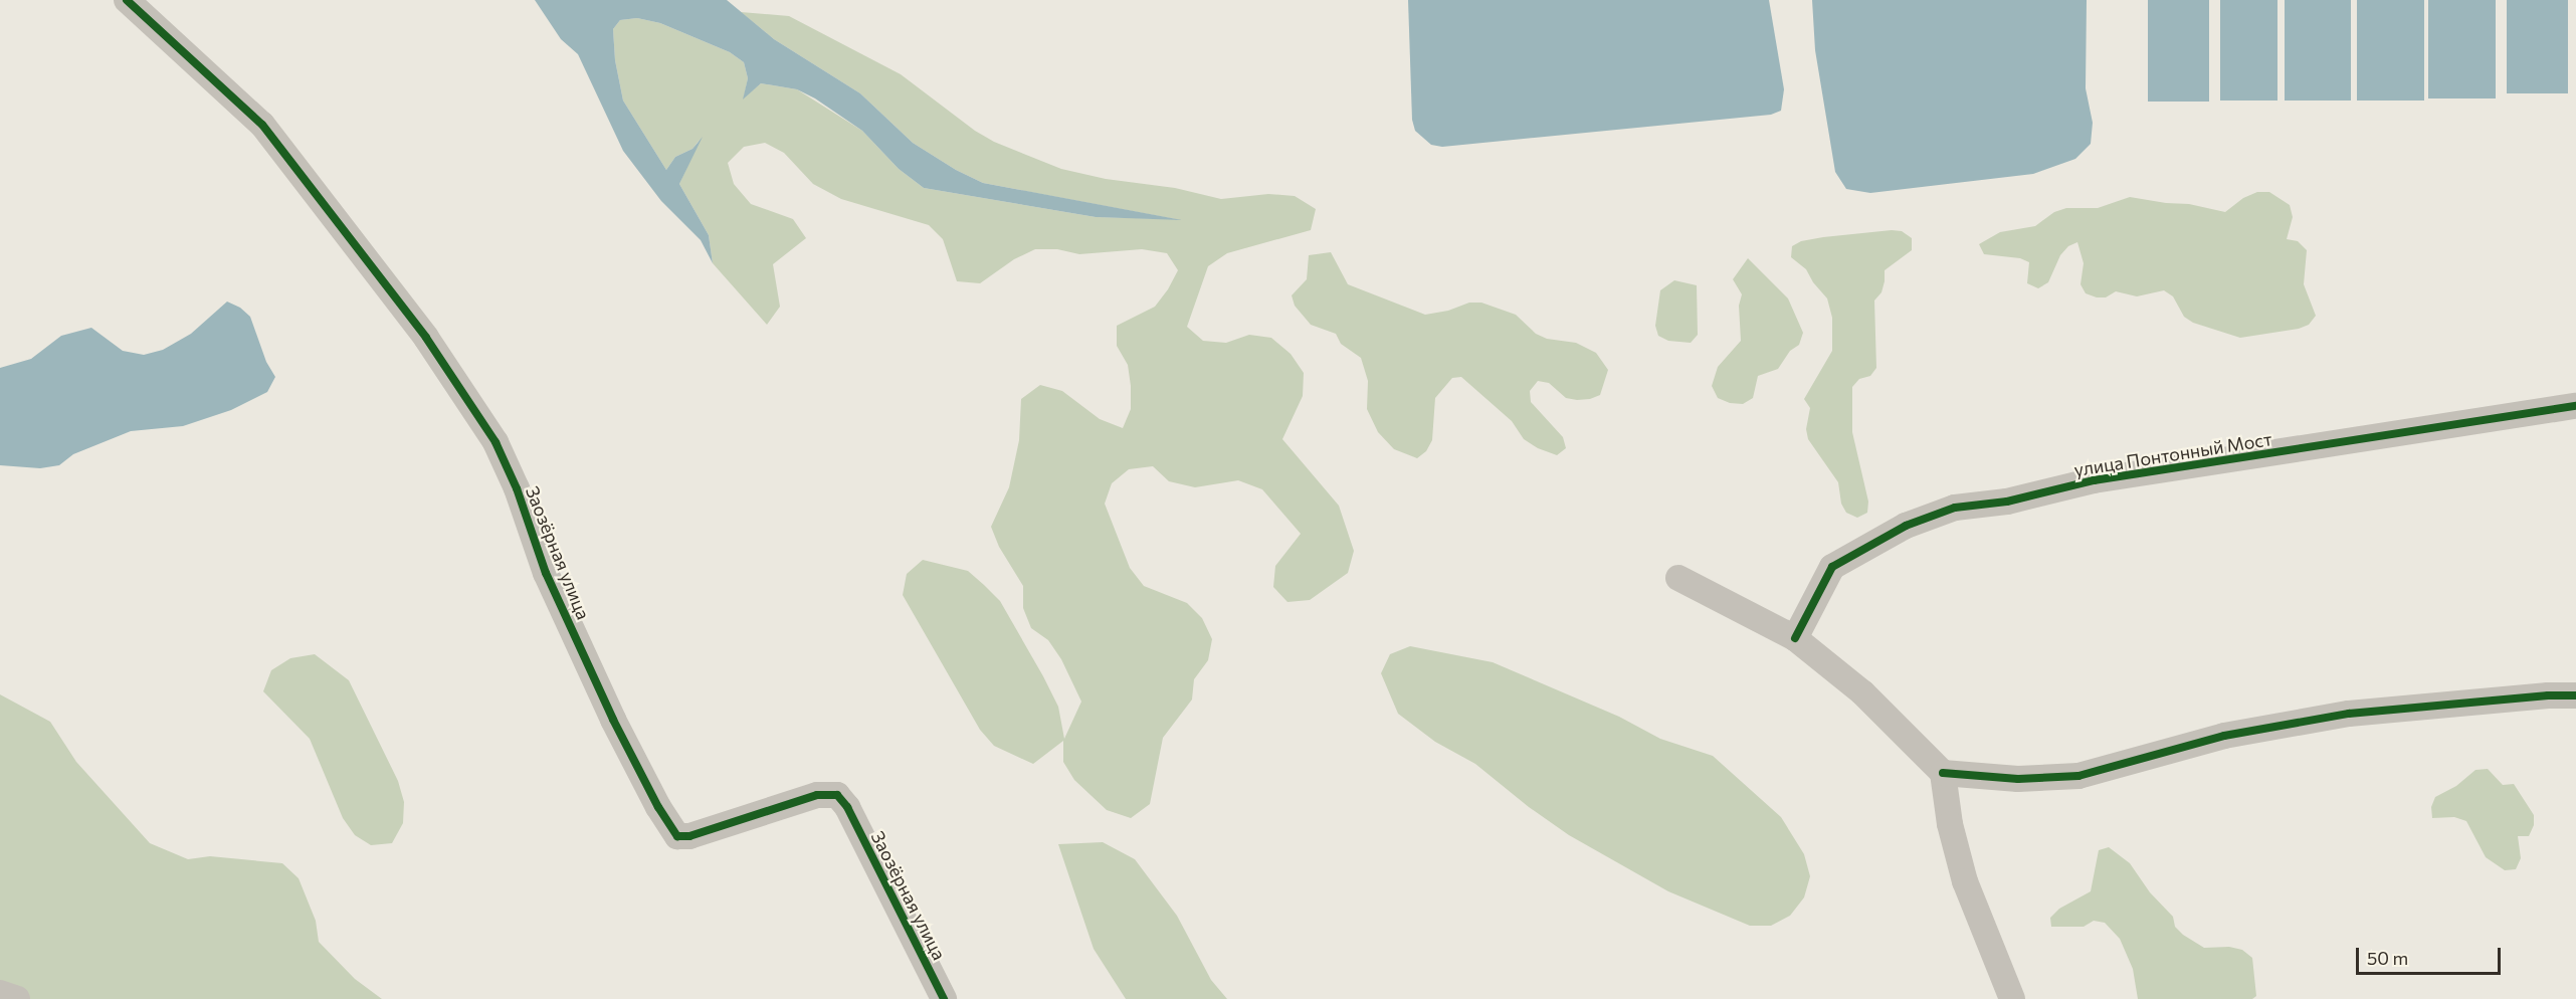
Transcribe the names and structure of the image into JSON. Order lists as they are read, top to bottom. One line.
{"streets":{"street":["улица Понтонный Мост","Заозёрная улица"]},"scale_bar":"50 m"}
